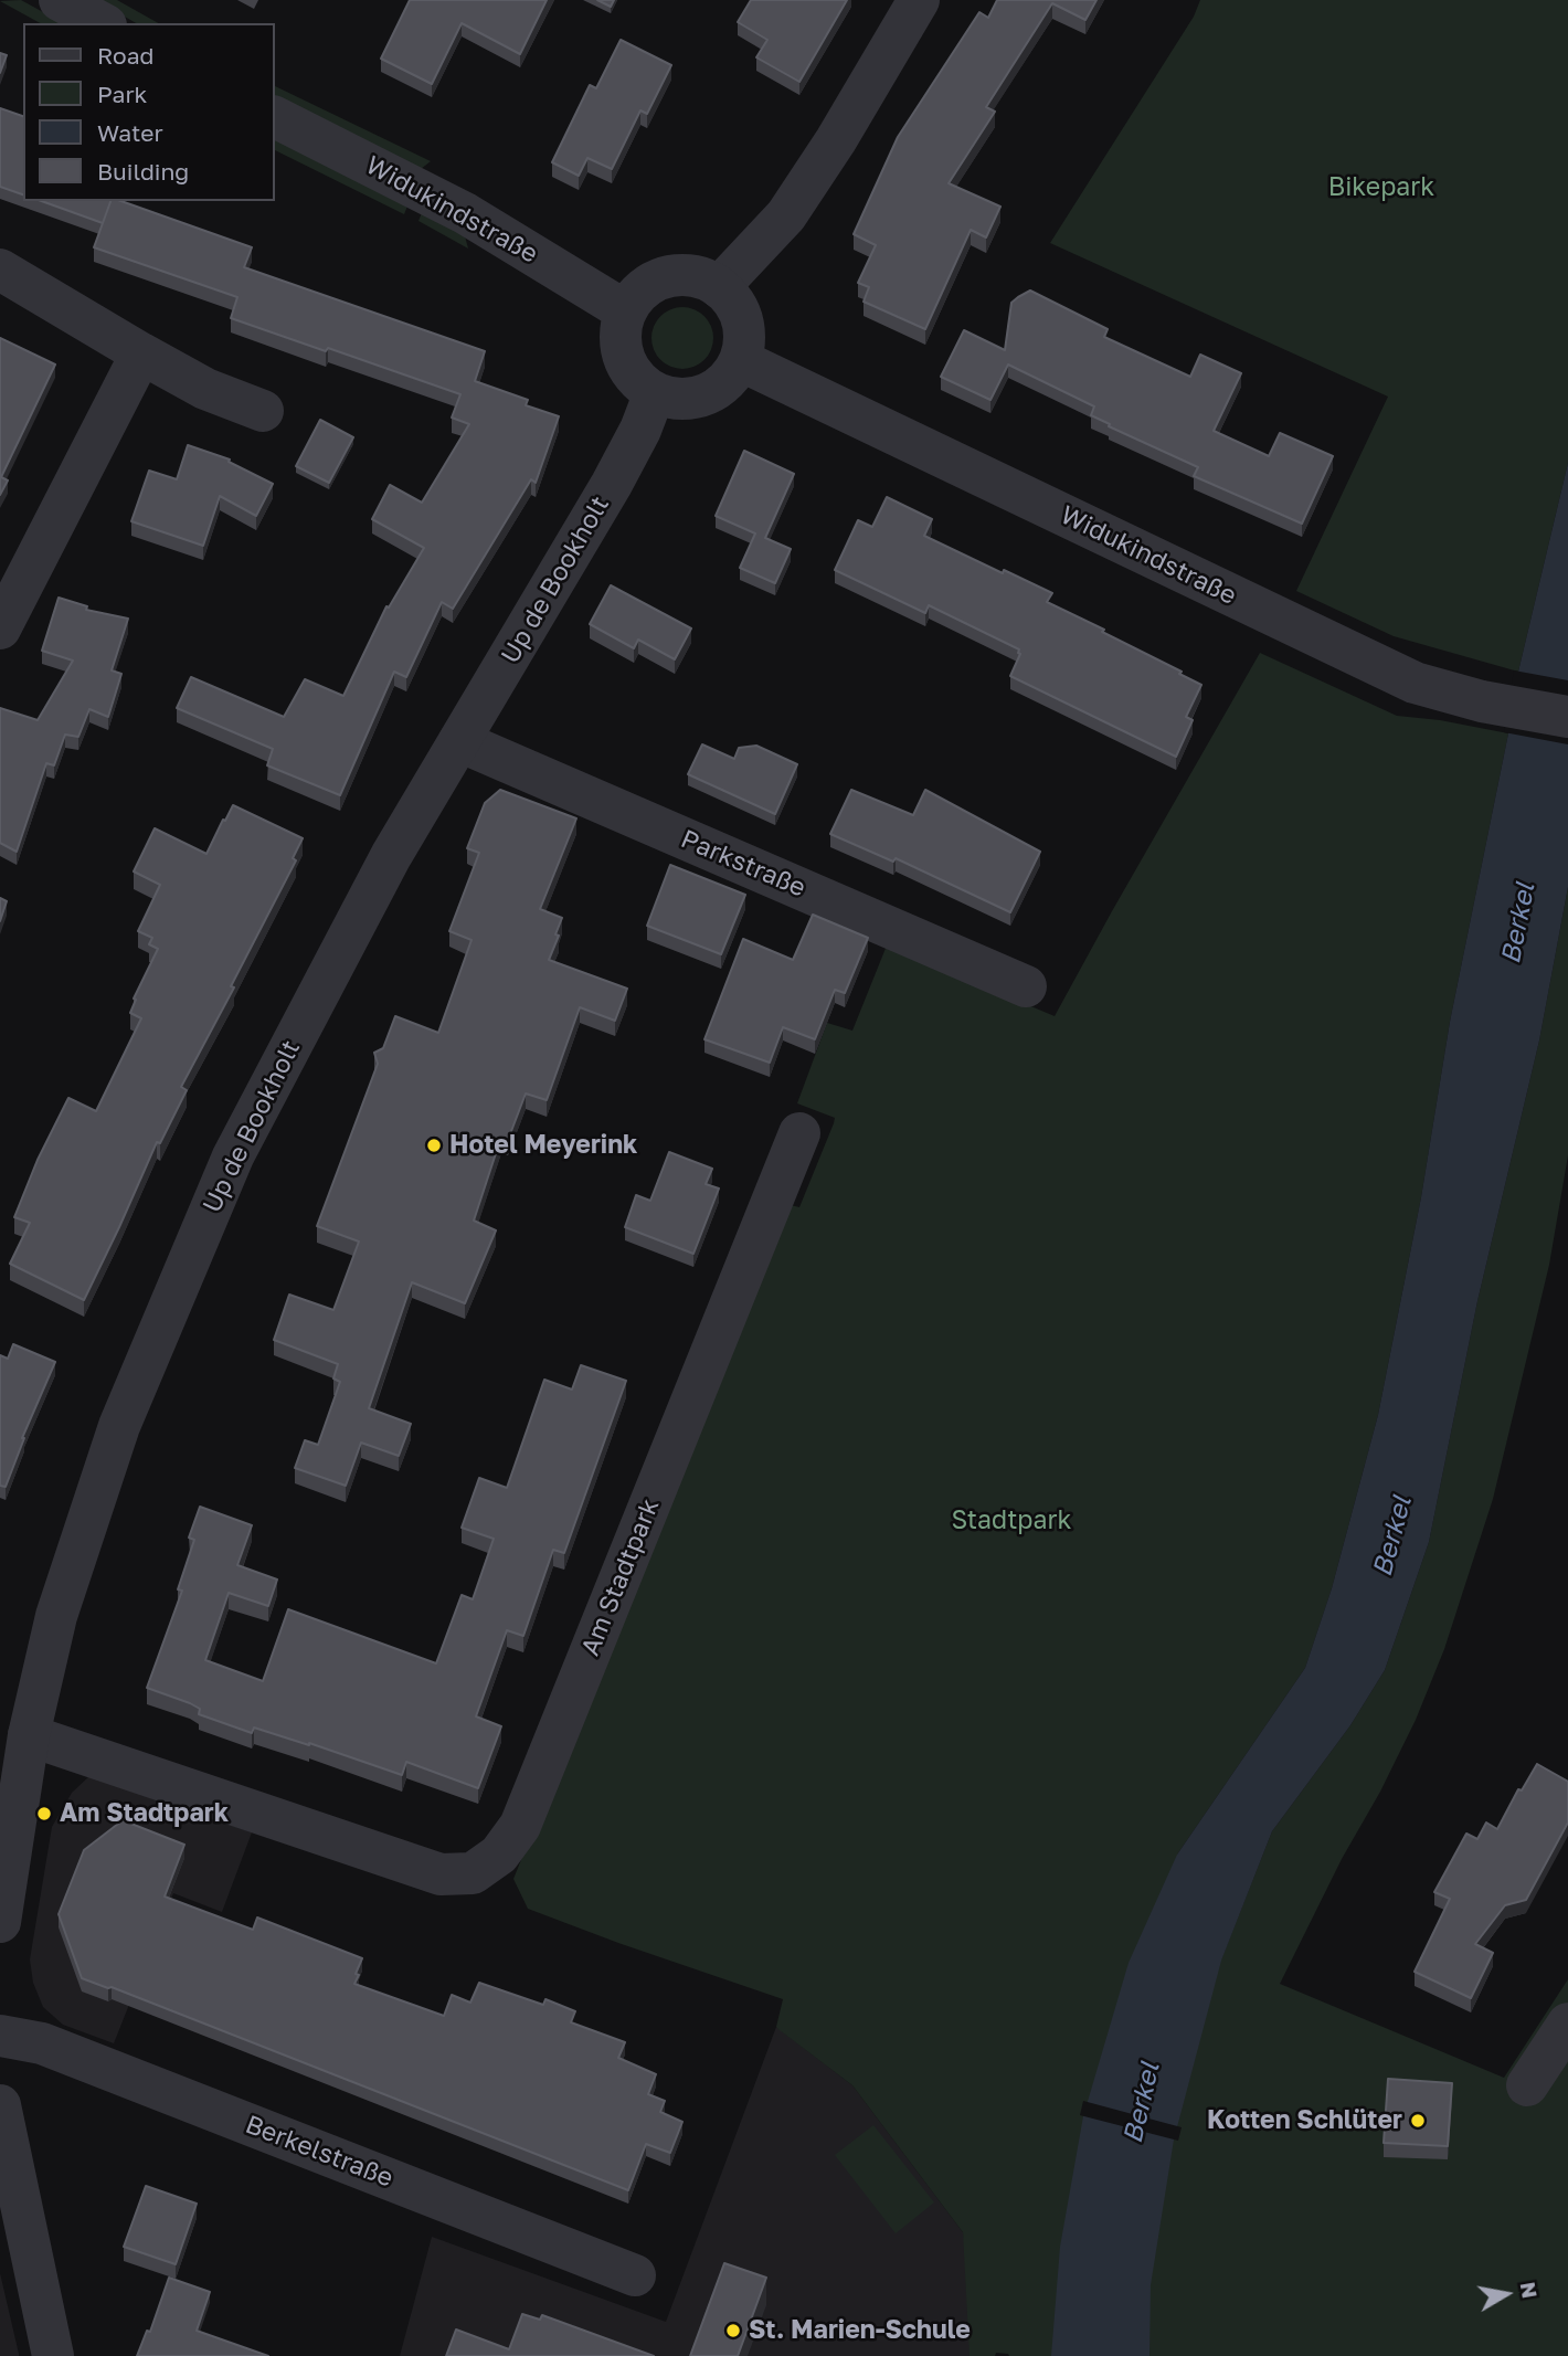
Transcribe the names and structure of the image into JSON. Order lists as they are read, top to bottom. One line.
{"streets":{"street":["Widukindstraße","Up de Bookholt","Parkstraße","Am Stadtpark","Berkelstraße"]},"crossings":[["Widukindstraße","Up de Bookholt"],["Up de Bookholt","Parkstraße"],["Up de Bookholt","Am Stadtpark"]],"water":["Berkel"],"parks":["Bikepark","Stadtpark"],"places":["Hotel Meyerink","Am Stadtpark","Kotten Schlüter","St. Marien-Schule"],"legend":["Road","Park","Water","Building"],"north":"right"}
